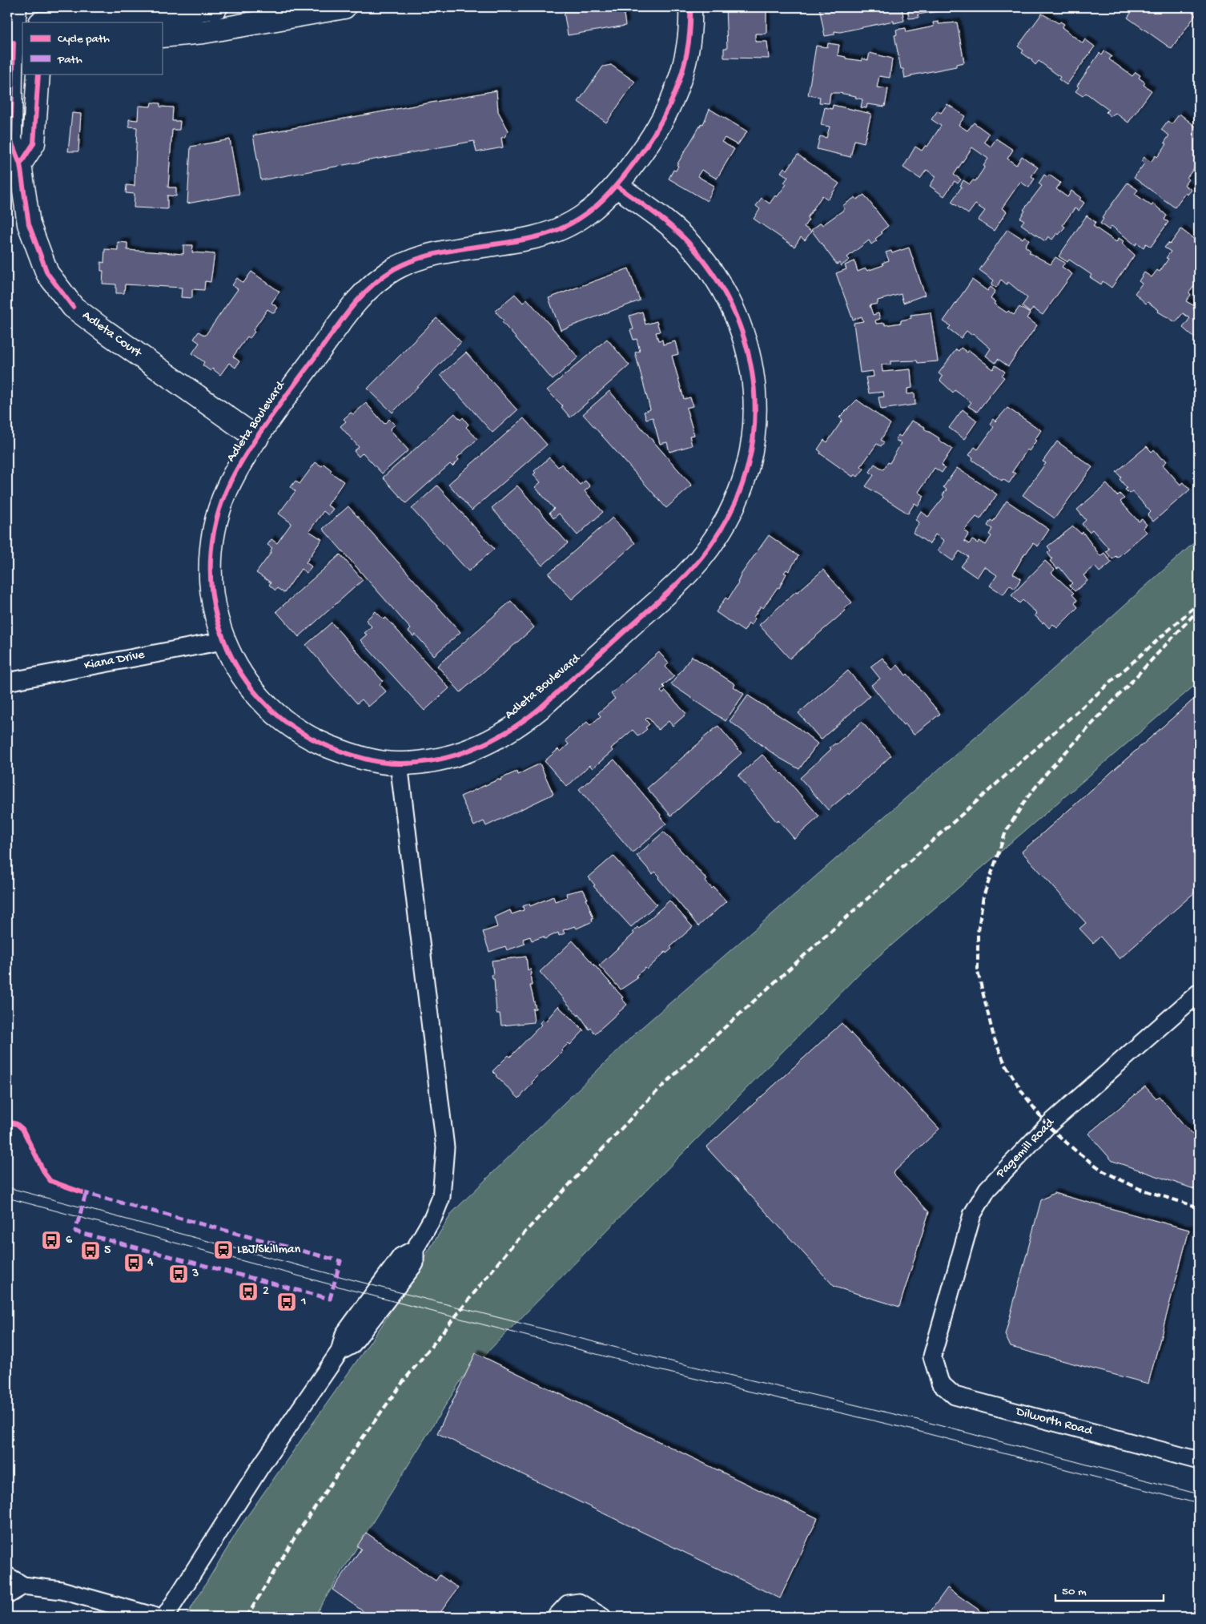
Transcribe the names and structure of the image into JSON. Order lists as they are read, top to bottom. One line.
{"streets":{"street":["Adleta Court","Adleta Boulevard","Kiana Drive","Pagemill Road","Dilworth Road"]},"crossings":[["Adleta Court","Adleta Boulevard"],["Adleta Boulevard","Kiana Drive"],["Pagemill Road","Dilworth Road"]],"places":{"bus stop":["6","5","4","3","2","1"],"station":["LBJ/Skillman"]},"legend":["Cycle path","Path"],"scale_bar":"50 m"}
